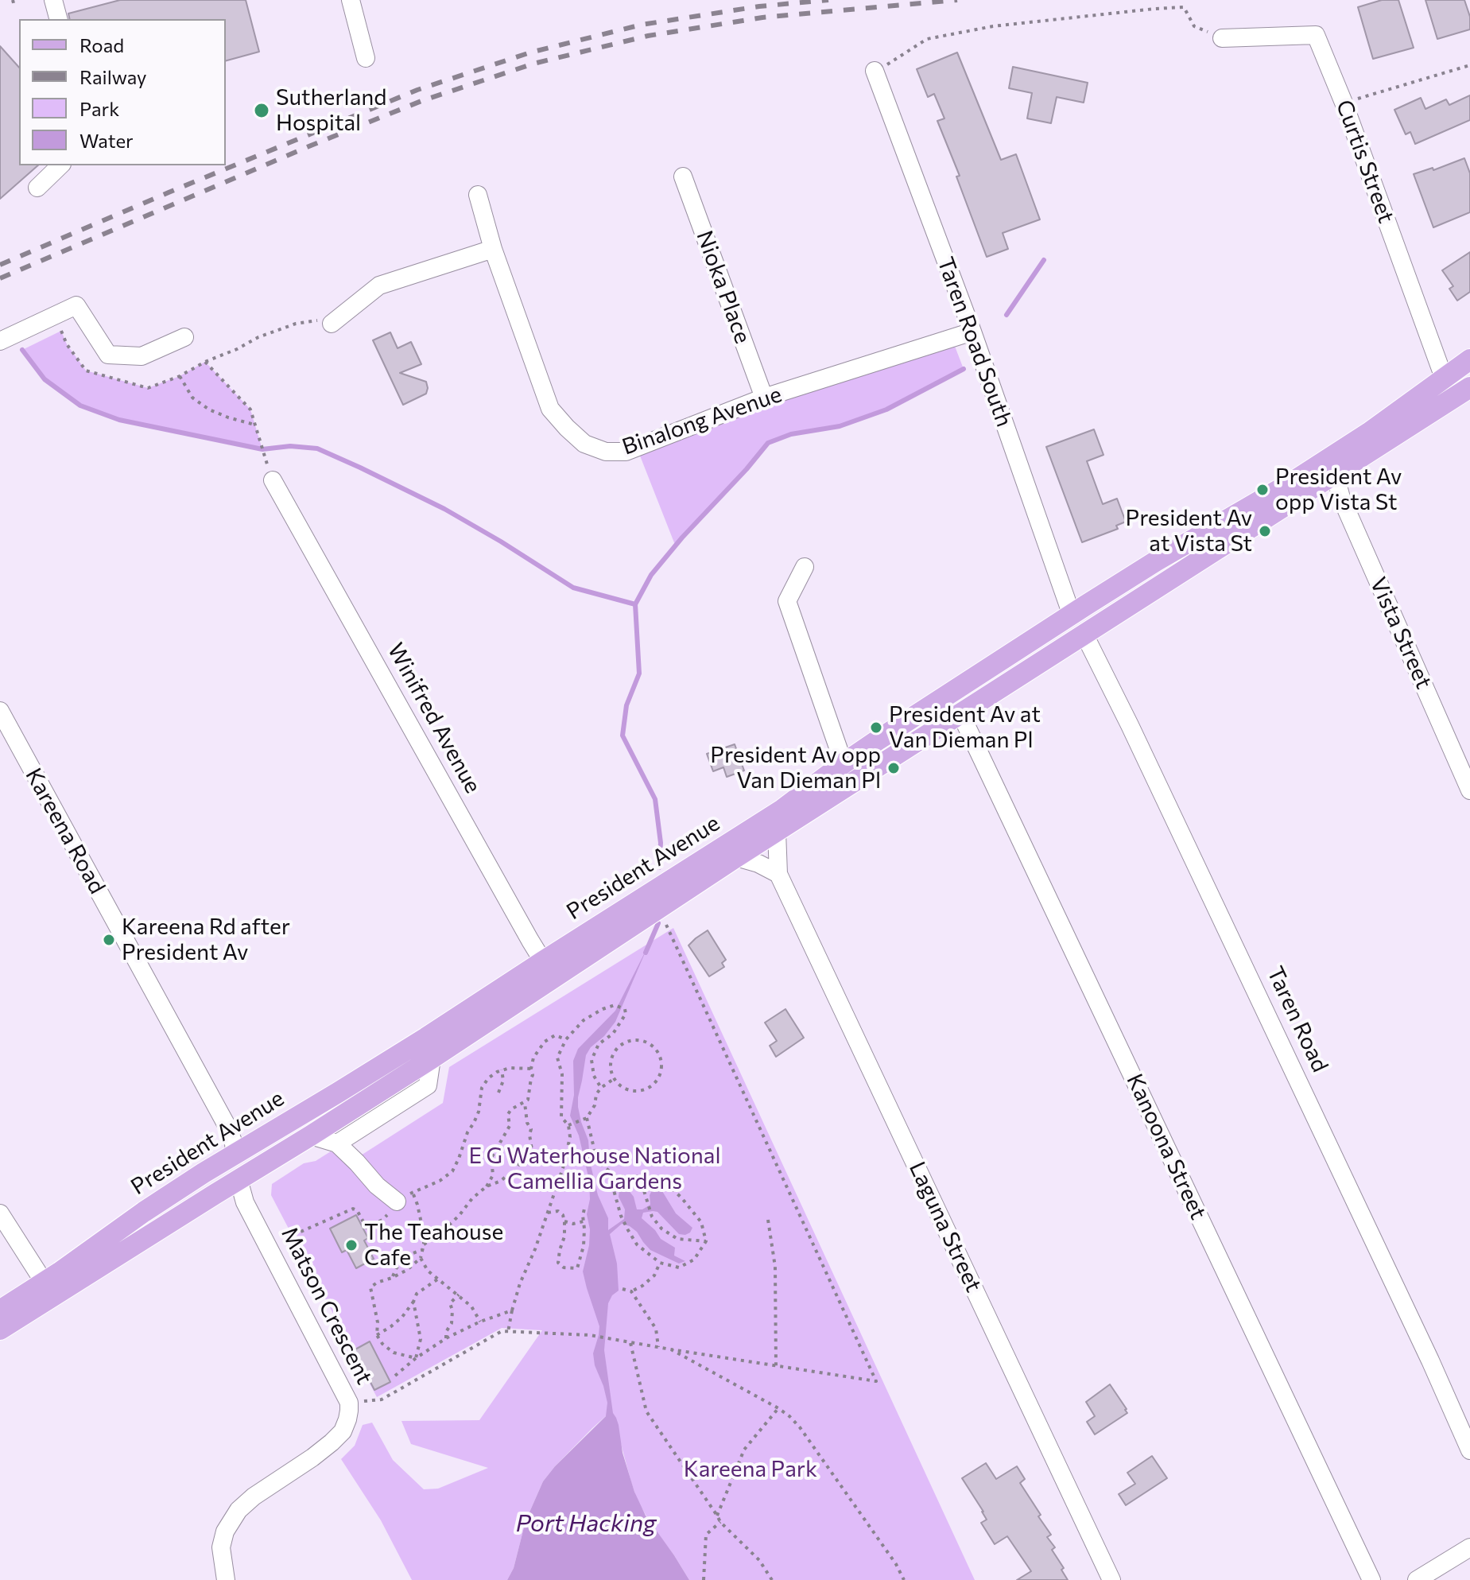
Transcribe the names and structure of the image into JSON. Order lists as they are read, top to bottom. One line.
{"streets":{"main road":["President Avenue","Taren Road","Matson Crescent"],"street":["Curtis Street","Nioka Place","Taren Road South","Binalong Avenue","Vista Street","Winifred Avenue","Kareena Road","Kanoona Street","Laguna Street"]},"crossings":[["Curtis Street","President Avenue"],["Nioka Place","Binalong Avenue"],["Taren Road South","Binalong Avenue"],["Taren Road South","President Avenue"],["Taren Road South","Taren Road"],["Vista Street","President Avenue"],["Winifred Avenue","President Avenue"],["Kareena Road","President Avenue"],["Kareena Road","Matson Crescent"],["President Avenue","Taren Road"],["President Avenue","Kanoona Street"],["President Avenue","Laguna Street"],["President Avenue","Matson Crescent"]],"water":["Port Hacking"],"parks":["E G Waterhouse National Camellia Gardens","Kareena Park"],"places":["Sutherland Hospital","President Av opp Vista St","President Av at Vista St","President Av at Van Dieman Pl","President Av opp Van Dieman Pl","Kareena Rd after President Av","The Teahouse Cafe"],"legend":["Road","Railway","Park","Water"]}
